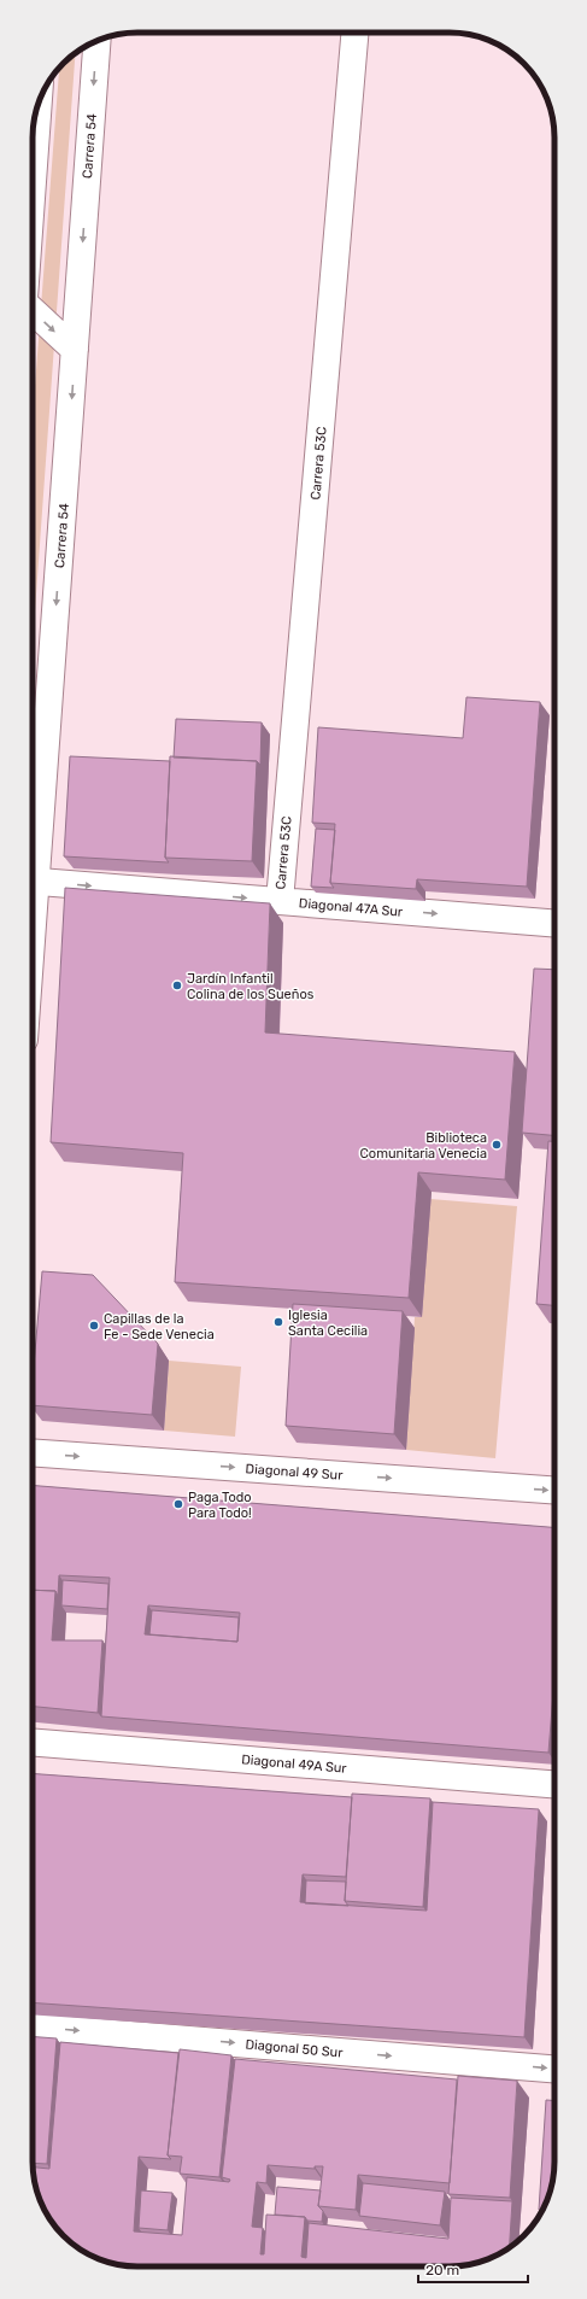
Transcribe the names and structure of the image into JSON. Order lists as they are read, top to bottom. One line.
{"streets":{"street":["Carrera 54","Carrera 53C","Diagonal 47A Sur","Diagonal 49 Sur","Diagonal 49A Sur","Diagonal 50 Sur"]},"crossings":[["Carrera 53C","Diagonal 47A Sur"]],"one_way":["Carrera 54","Diagonal 47A Sur","Diagonal 49 Sur","Diagonal 50 Sur"],"places":["Jardín Infantil Colina de los Sueños","Biblioteca Comunitaria Venecia","Iglesia Santa Cecilia","Capillas de la Fe - Sede Venecia","Paga Todo Para Todo!"],"scale_bar":"20 m"}
